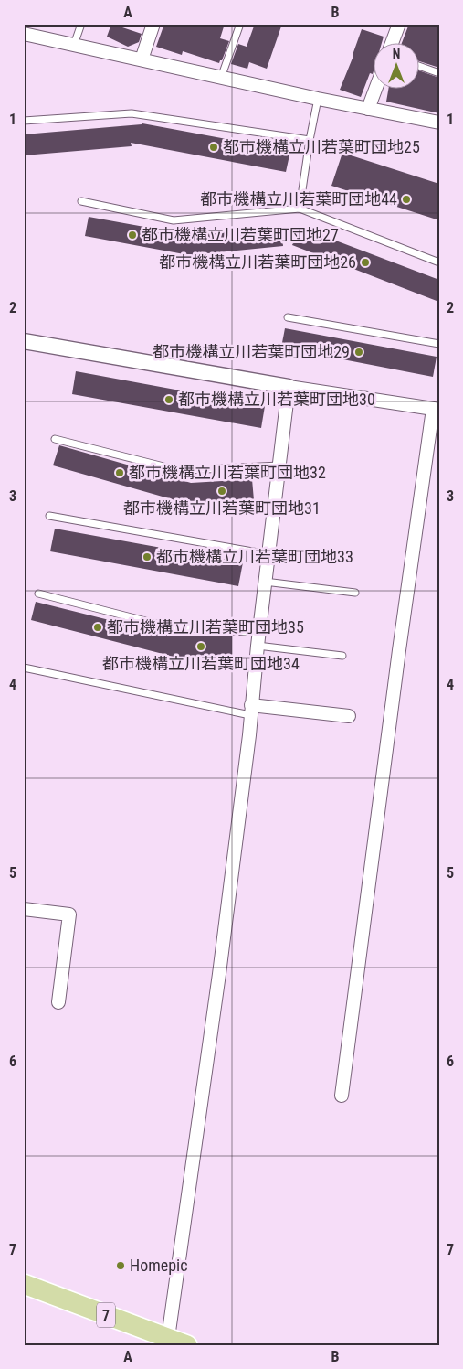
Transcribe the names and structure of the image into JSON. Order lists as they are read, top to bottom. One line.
{"streets":{"main road":["7"]},"places":["都市機構立川若葉町団地25","都市機構立川若葉町団地44","都市機構立川若葉町団地27","都市機構立川若葉町団地26","都市機構立川若葉町団地29","都市機構立川若葉町団地30","都市機構立川若葉町団地32","都市機構立川若葉町団地31","都市機構立川若葉町団地33","都市機構立川若葉町団地35","都市機構立川若葉町団地34","Homepic"],"north":"top","grid":{"columns":["A","B"],"rows":["1","2","3","4","5","6","7"]}}
